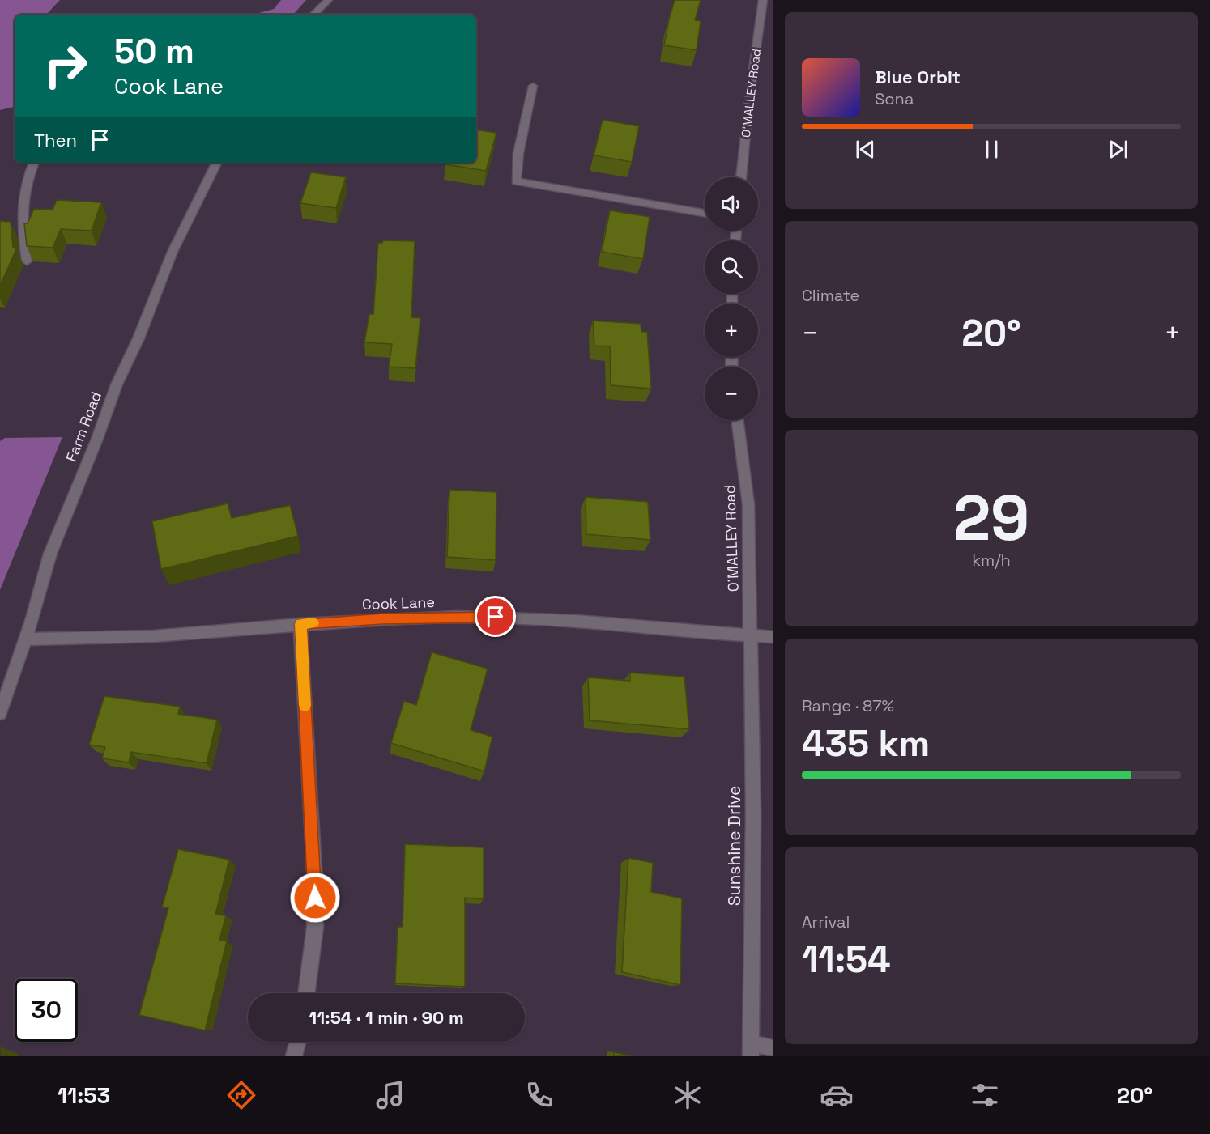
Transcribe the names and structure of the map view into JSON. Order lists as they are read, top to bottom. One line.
{"streets":{"street":["O'MALLEY Road","Farm Road","Cook Lane","Sunshine Drive"]},"crossings":[["O'MALLEY Road","Cook Lane"],["O'MALLEY Road","Sunshine Drive"],["Farm Road","Cook Lane"],["Cook Lane","Sunshine Drive"]],"page":{"turn":["50 m","Cook Lane"],"song":["Blue Orbit","Sona"],"then":"Then","map_buttons":["+","−"],"tile":["Climate",["29","km/h"],["Range · 87%","435 km"],["Arrival","11:54"]],"heat":["−","20°","+"],"limit":"30","trip":"11:54 · 1 min · 90 m","tabs":["11:53","20°"]}}
